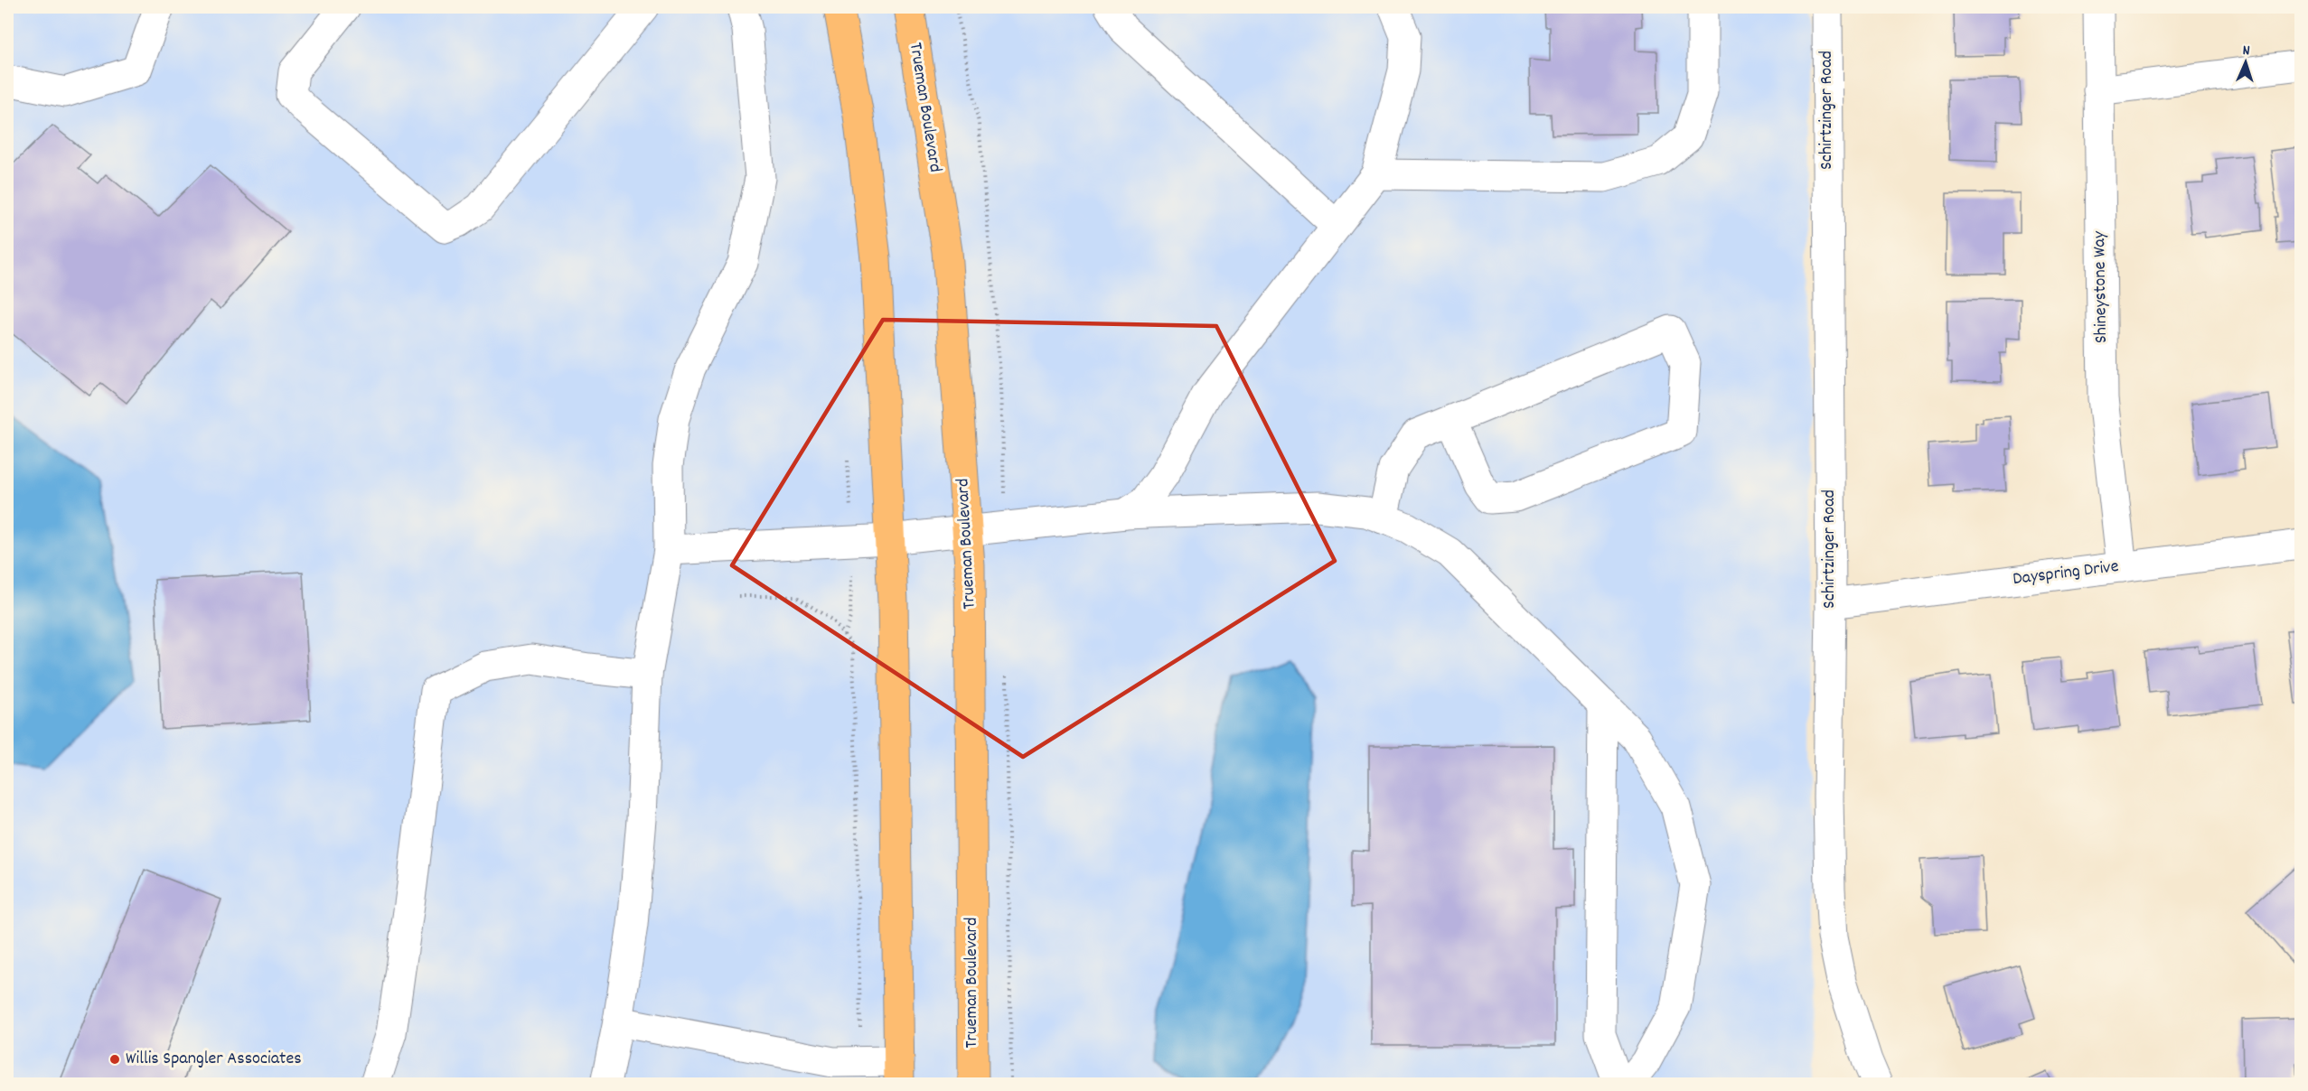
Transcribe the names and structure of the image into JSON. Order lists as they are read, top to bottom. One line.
{"streets":{"main road":["Trueman Boulevard"],"street":["Schirtzinger Road","Shineystone Way","Dayspring Drive"]},"crossings":[["Schirtzinger Road","Dayspring Drive"],["Shineystone Way","Dayspring Drive"]],"places":["Willis Spangler Associates"],"north":"top"}
